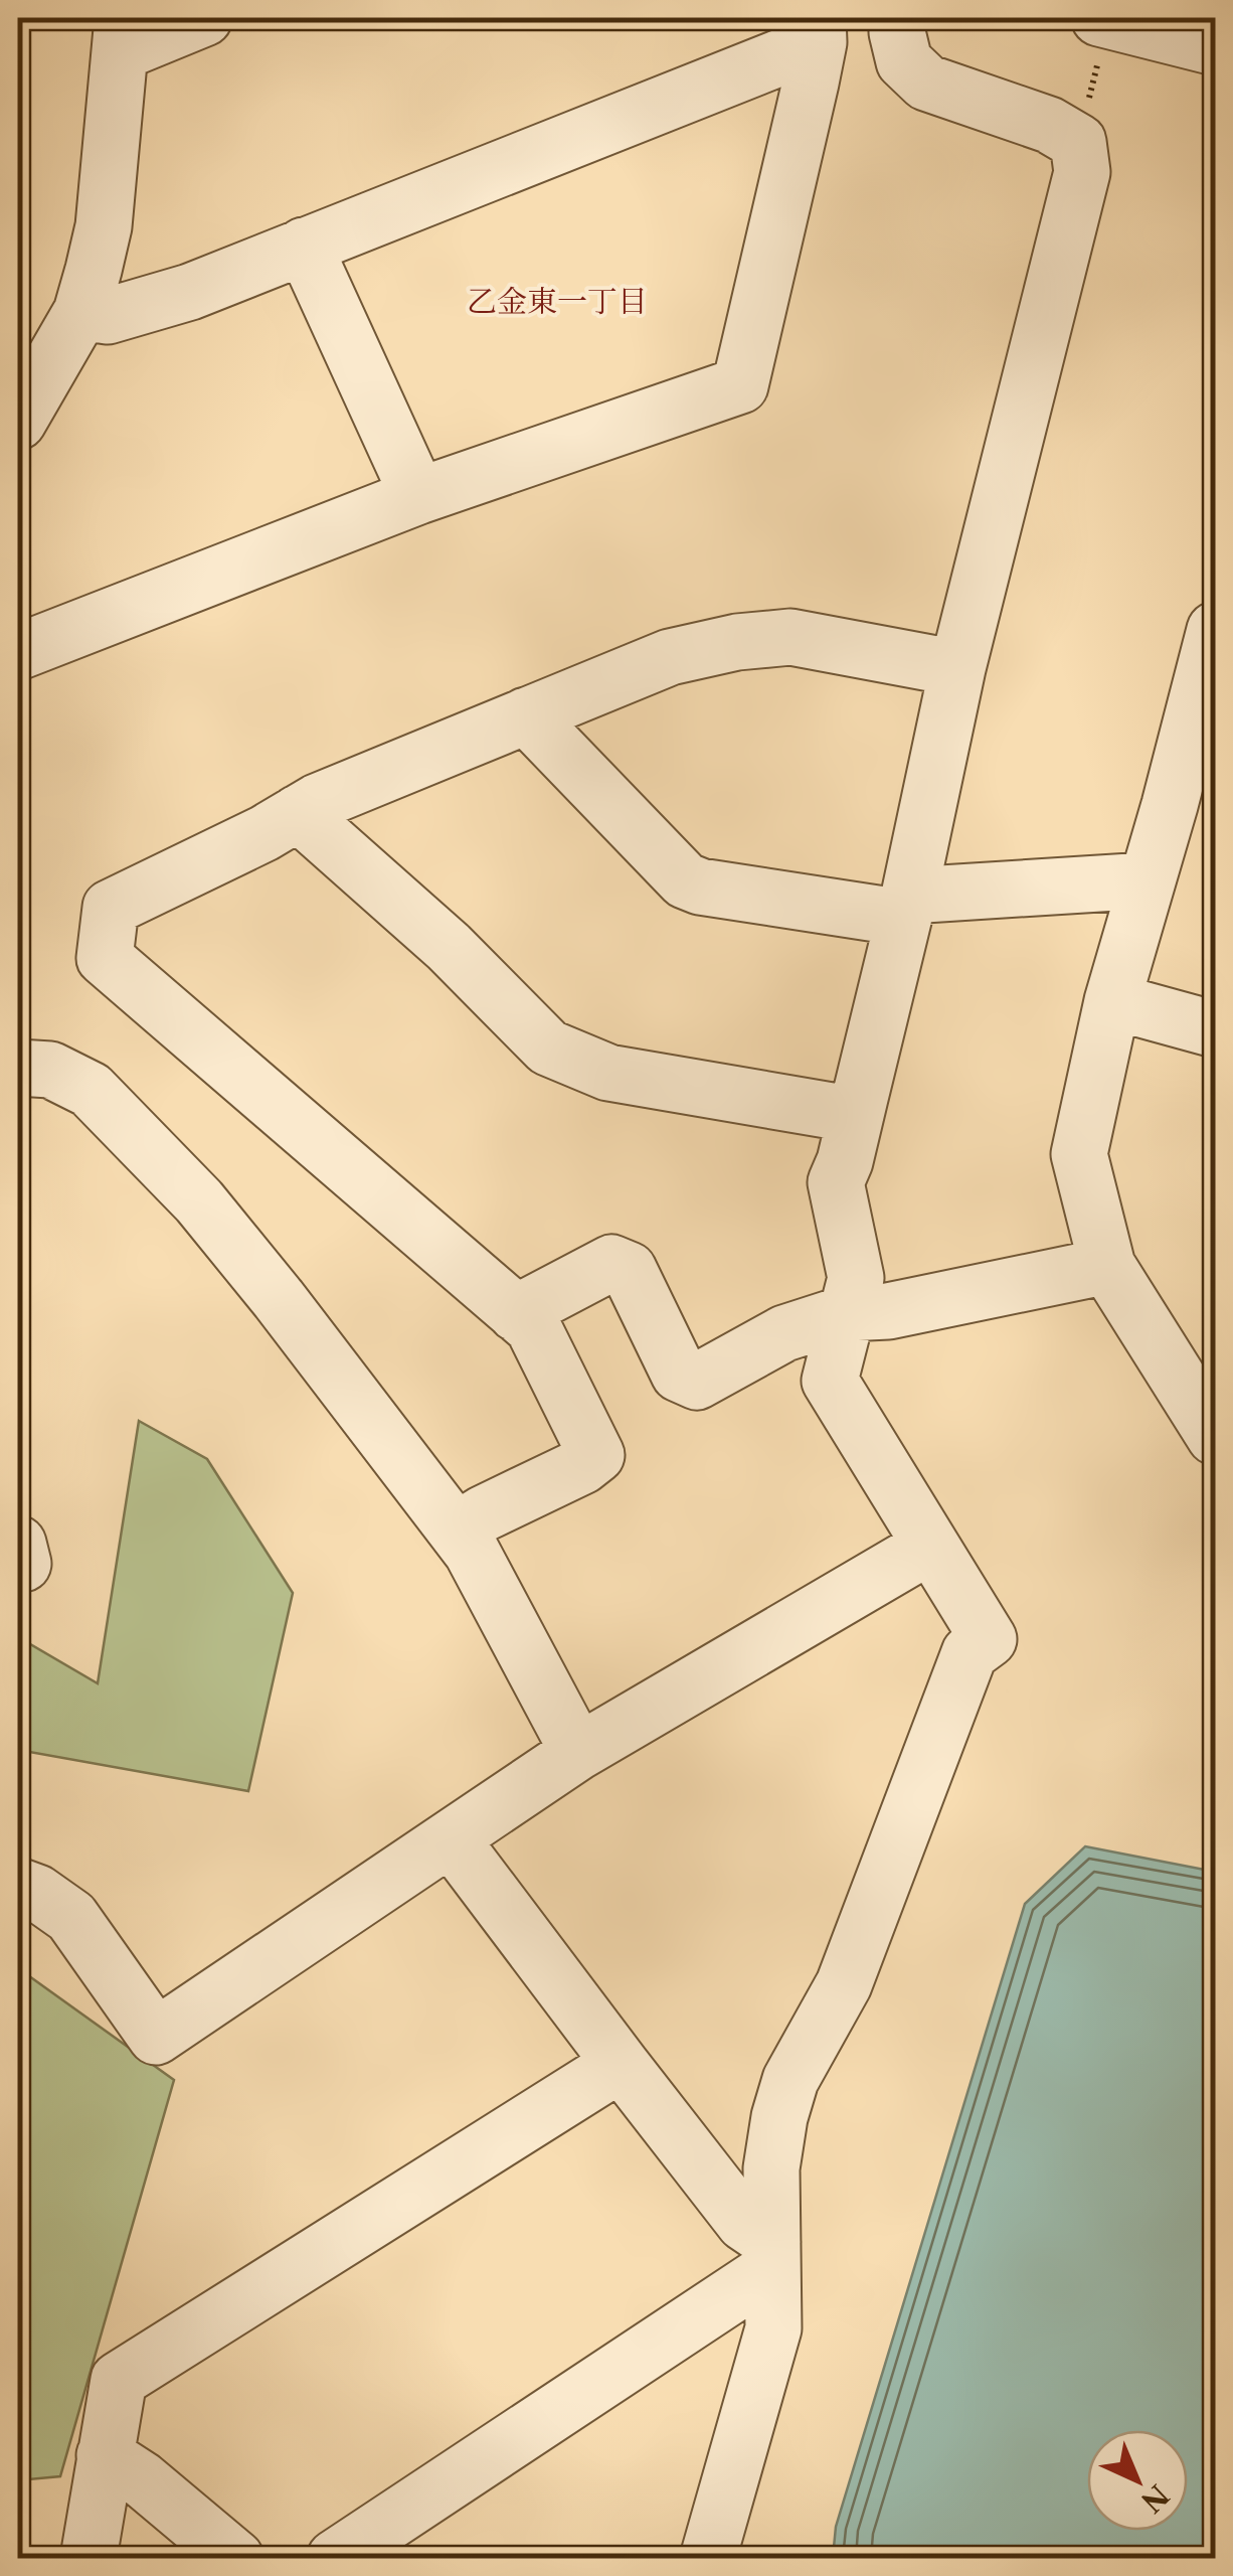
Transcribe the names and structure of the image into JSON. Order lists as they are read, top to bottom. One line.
{"districts":["乙金東一丁目"],"north":"bottom right"}
